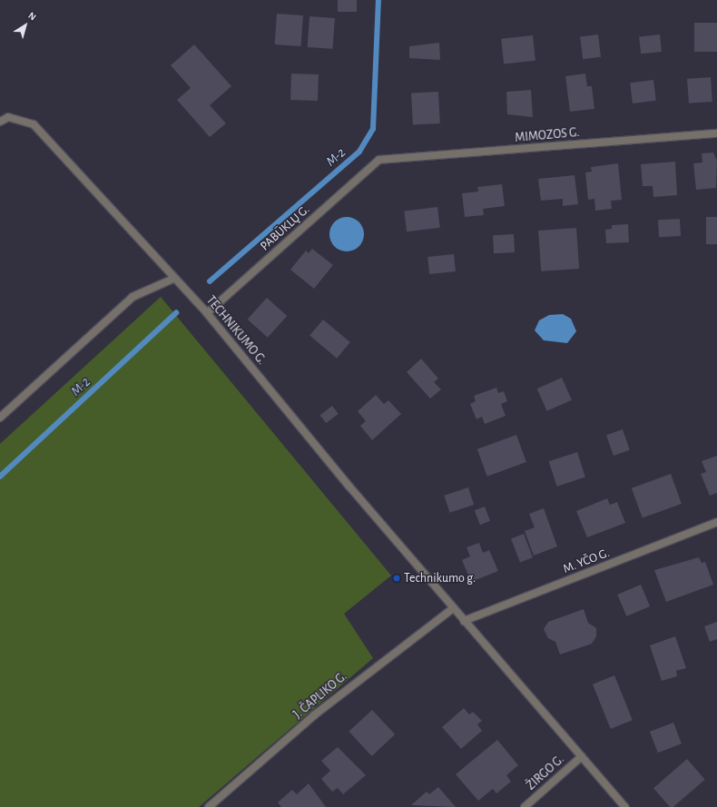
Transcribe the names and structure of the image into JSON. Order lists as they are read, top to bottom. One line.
{"streets":{"street":["MIMOZOS G.","PABŪKLŲ G.","TECHNIKUMO G.","M. YČO G.","J. ČAPLIKO G.","ŽIRGO G."]},"crossings":[["MIMOZOS G.","PABŪKLŲ G."],["PABŪKLŲ G.","TECHNIKUMO G."],["TECHNIKUMO G.","M. YČO G."],["TECHNIKUMO G.","J. ČAPLIKO G."],["TECHNIKUMO G.","ŽIRGO G."]],"water":["M-2"],"places":["Technikumo g."],"north":"top right"}
